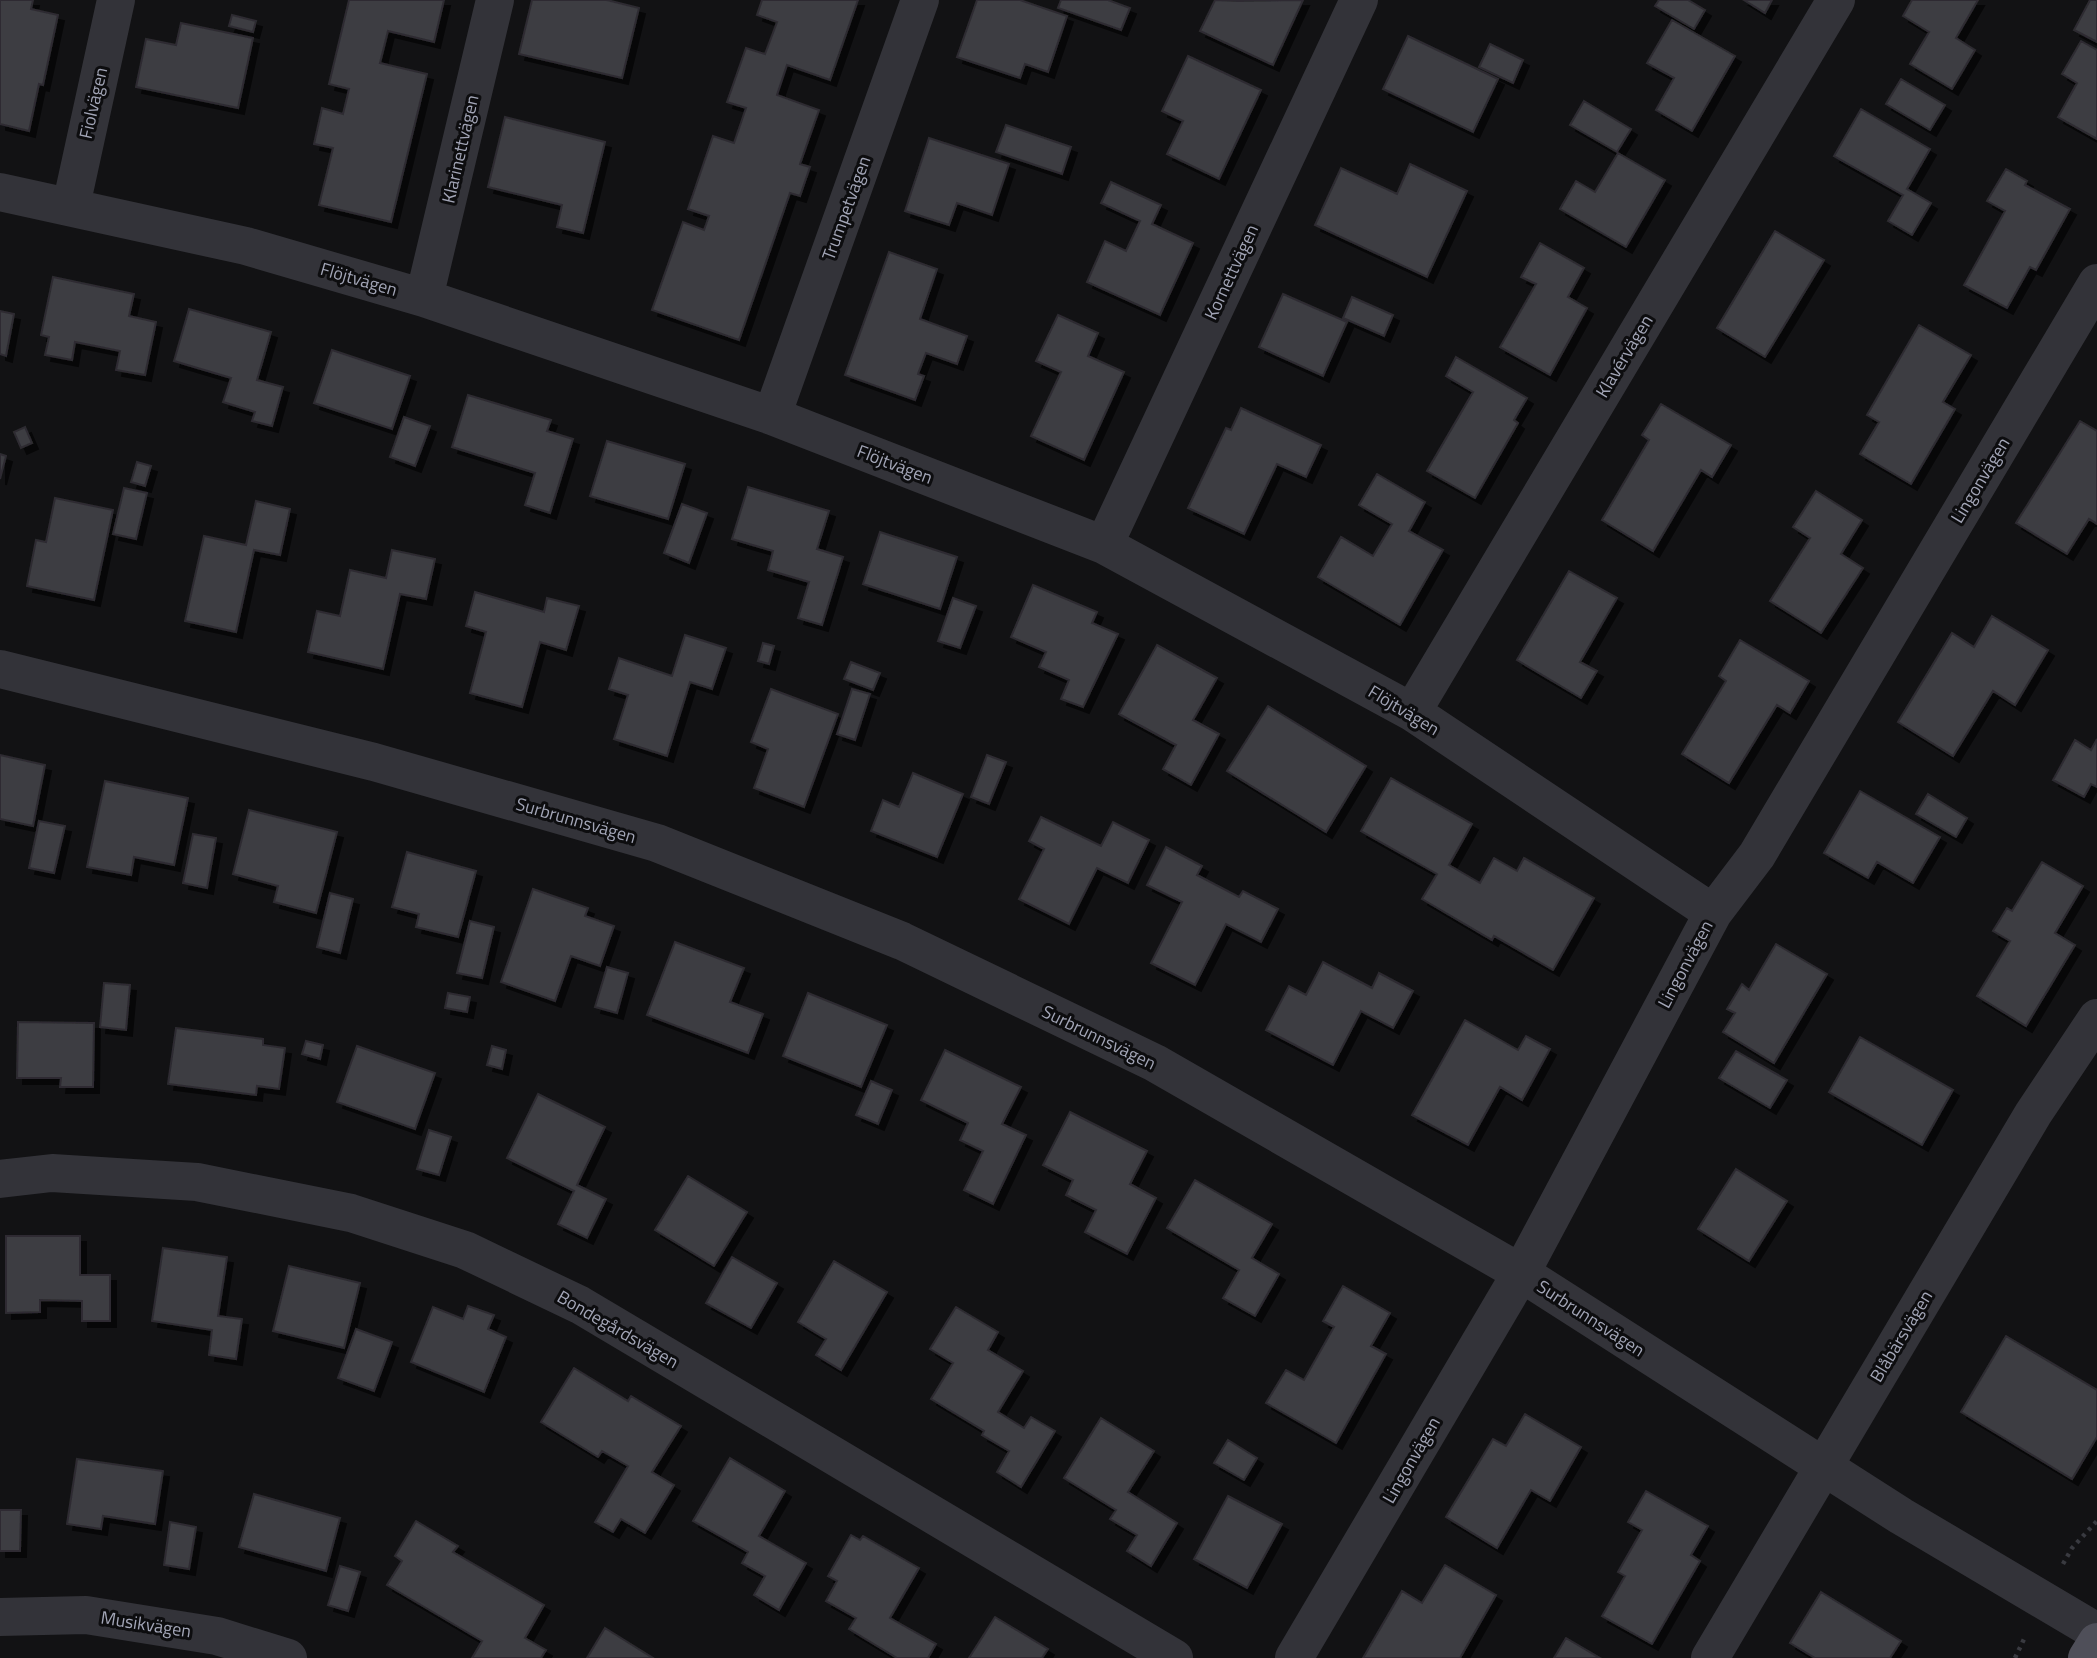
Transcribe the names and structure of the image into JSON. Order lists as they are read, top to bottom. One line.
{"streets":{"street":["Fiolvägen","Klarinettvägen","Trumpetvägen","Kornettvägen","Flöjtvägen","Klavérvägen","Lingonvägen","Surbrunnsvägen","Bondegårdsvägen","Blåbärsvägen","Musikvägen"]},"crossings":[["Fiolvägen","Flöjtvägen"],["Klarinettvägen","Flöjtvägen"],["Trumpetvägen","Flöjtvägen"],["Kornettvägen","Flöjtvägen"],["Flöjtvägen","Klavérvägen"],["Flöjtvägen","Lingonvägen"],["Lingonvägen","Surbrunnsvägen"],["Surbrunnsvägen","Blåbärsvägen"]]}
